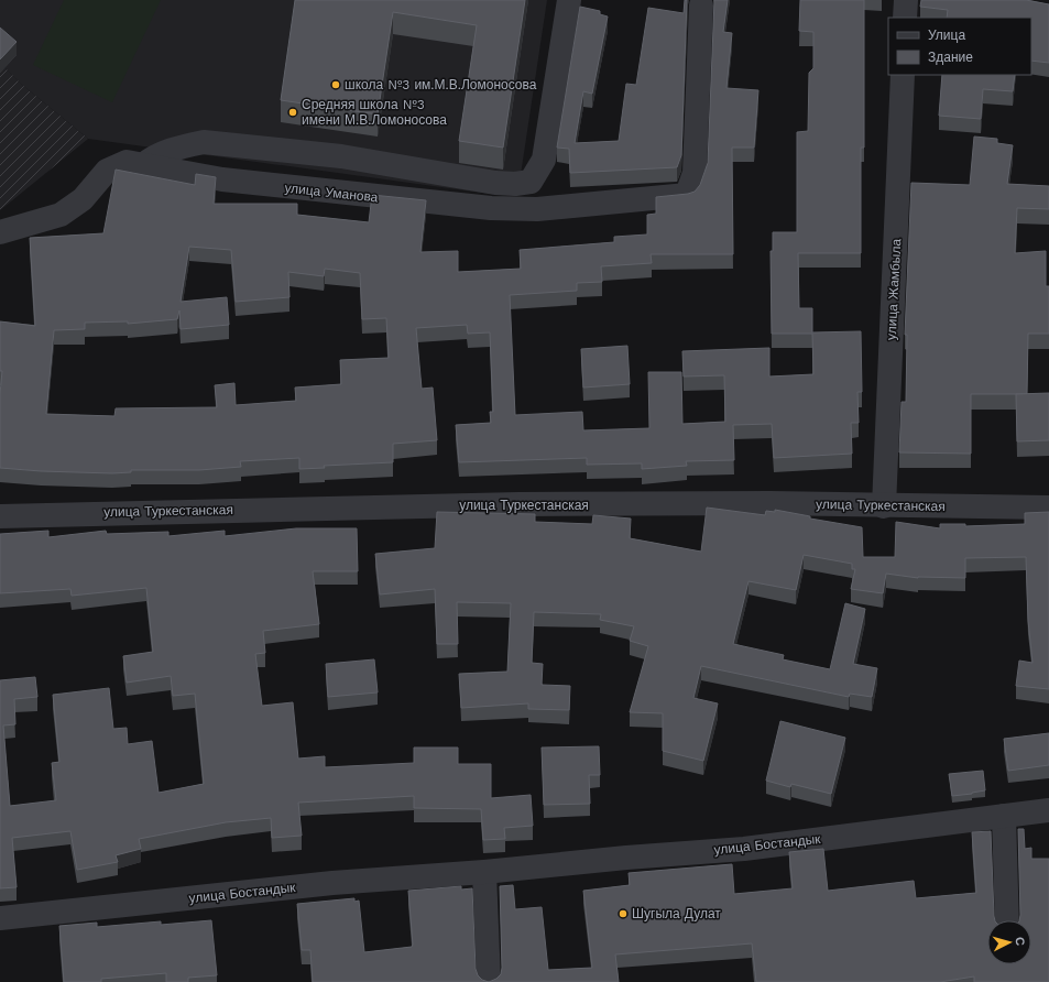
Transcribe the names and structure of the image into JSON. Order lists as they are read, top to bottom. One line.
{"streets":{"street":["улица Уманова","улица Жамбыла","улица Туркестанская","улица Бостандык"]},"crossings":[["улица Жамбыла","улица Туркестанская"]],"places":["школа №3 им.М.В.Ломоносова","Средняя школа №3 имени М.В.Ломоносова","Шугыла Дулат"],"legend":["Улица","Здание"],"north":"right"}
